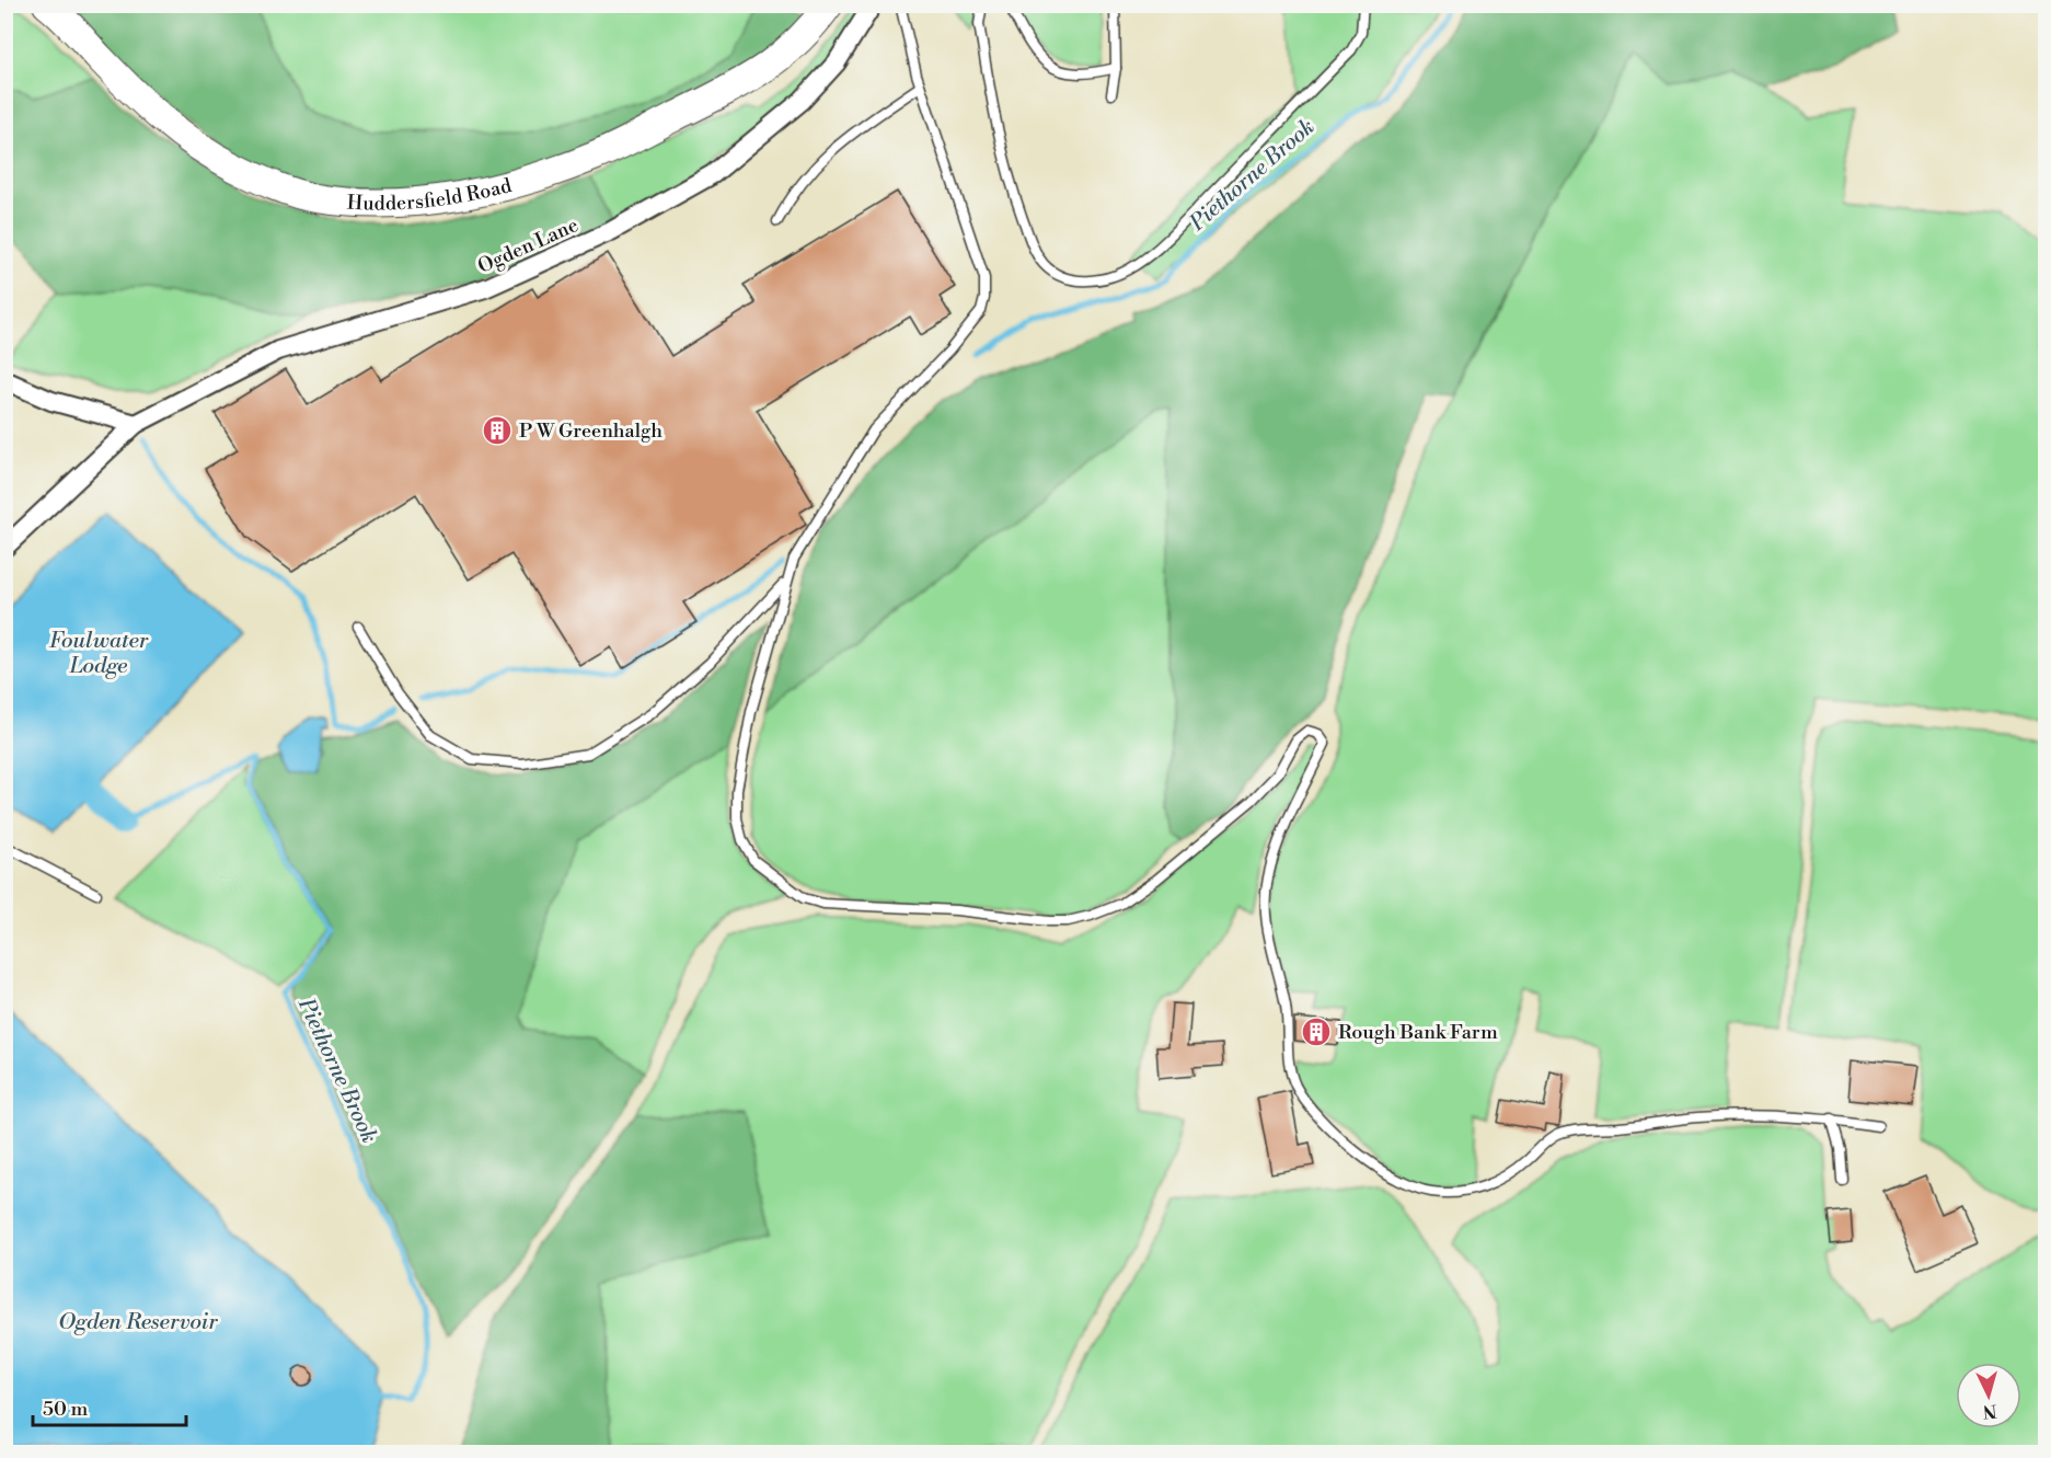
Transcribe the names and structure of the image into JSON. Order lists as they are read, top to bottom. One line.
{"streets":{"main road":["Huddersfield Road"],"street":["Ogden Lane"]},"water":["Piethorne Brook","Foulwater Lodge","Ogden Reservoir"],"places":{"building":["P W Greenhalgh","Rough Bank Farm"]},"scale_bar":"50 m","north":"bottom"}
